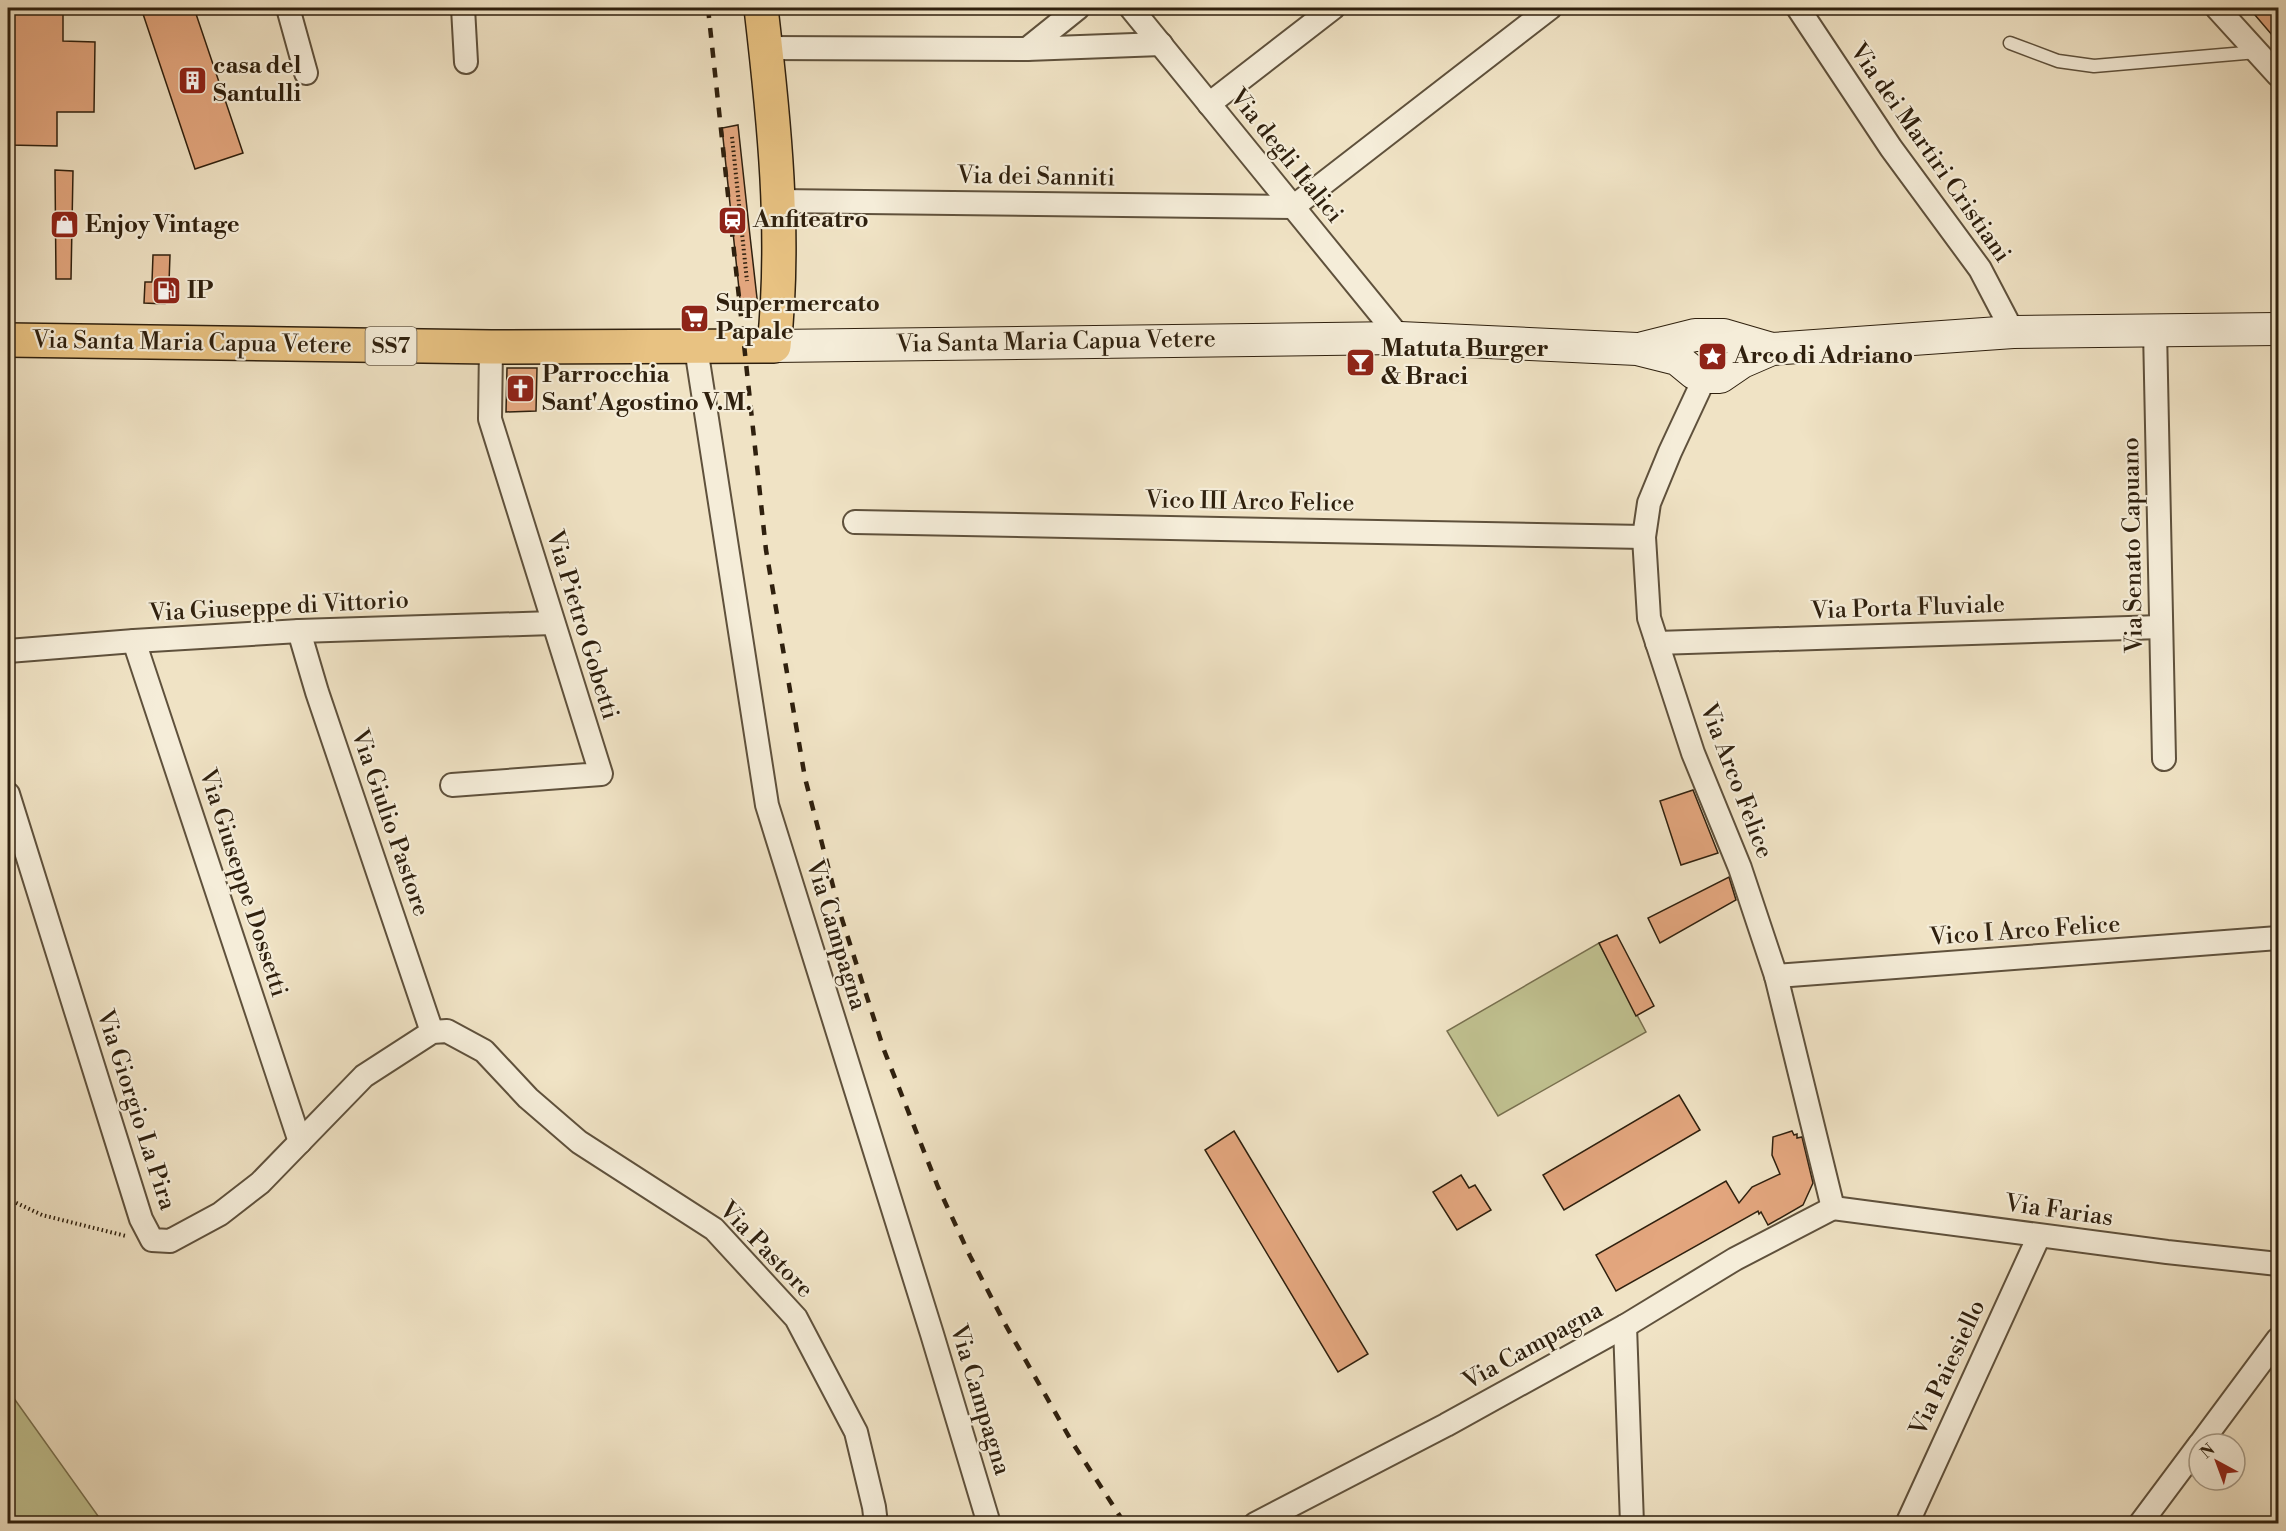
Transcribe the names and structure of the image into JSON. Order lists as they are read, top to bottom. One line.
{"streets":{"main road":["Via Santa Maria Capua Vetere","SS7"],"street":["Via dei Martiri Cristiani","Via degli Italici","Via dei Sanniti","Vico III Arco Felice","Via Senato Capuano","Via Giuseppe di Vittorio","Via Porta Fluviale","Via Pietro Gobetti","Via Arco Felice","Via Giulio Pastore","Via Giuseppe Dossetti","Vico I Arco Felice","Via Campagna","Via Giorgio La Pira","Via Farias","Via Pastore","Via Paiesiello"]},"crossings":[["Via dei Martiri Cristiani","SS7"],["Via degli Italici","Via dei Sanniti"],["Via degli Italici","Via Santa Maria Capua Vetere"],["Via Santa Maria Capua Vetere","SS7"],["Via Santa Maria Capua Vetere","Via Pietro Gobetti"],["Via Santa Maria Capua Vetere","Via Campagna"],["SS7","Via Senato Capuano"],["SS7","Via Arco Felice"],["Vico III Arco Felice","Via Arco Felice"],["Via Senato Capuano","Via Porta Fluviale"],["Via Giuseppe di Vittorio","Via Pietro Gobetti"],["Via Giuseppe di Vittorio","Via Giulio Pastore"],["Via Giuseppe di Vittorio","Via Giuseppe Dossetti"],["Via Porta Fluviale","Via Arco Felice"],["Via Arco Felice","Vico I Arco Felice"],["Via Arco Felice","Via Campagna"],["Via Arco Felice","Via Farias"],["Via Giulio Pastore","Via Giorgio La Pira"],["Via Giulio Pastore","Via Pastore"],["Via Giuseppe Dossetti","Via Giorgio La Pira"],["Via Campagna","Via Farias"],["Via Giorgio La Pira","Via Pastore"],["Via Farias","Via Paiesiello"]],"places":{"building":["casa del Santulli"],"station":["Anfiteatro"],"shop":["Enjoy Vintage"],"fuel station":["IP"],"supermarket":["Supermercato Papale"],"place":["Arco di Adriano"],"bar":["Matuta Burger & Braci"],"church":["Parrocchia Sant'Agostino V.M."]},"north":"top left"}
